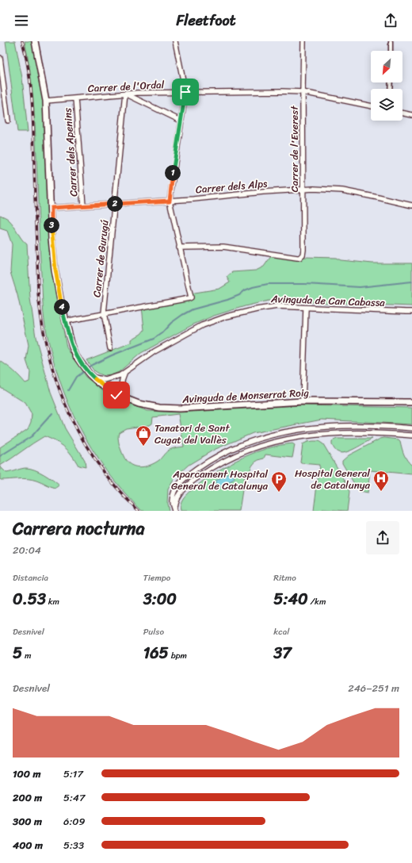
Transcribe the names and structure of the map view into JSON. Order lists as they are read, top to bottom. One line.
{"streets":{"street":["Carrer de l'Ordal","Carrer de l'Everest","Carrer dels Apenins","Carrer dels Alps","Carrer de Gurugú","Avinguda de Can Cabassa","Avinguda de Monserrat Roig"]},"crossings":[["Carrer de l'Ordal","Carrer de l'Everest"],["Carrer de l'Ordal","Carrer dels Apenins"],["Carrer de l'Ordal","Carrer de Gurugú"],["Carrer de l'Ordal","Avinguda de Monserrat Roig"],["Carrer de l'Everest","Carrer dels Alps"],["Carrer dels Apenins","Carrer dels Alps"],["Carrer dels Alps","Carrer de Gurugú"],["Carrer dels Alps","Avinguda de Monserrat Roig"],["Avinguda de Can Cabassa","Avinguda de Monserrat Roig"]],"places":{"shop":["Tanatori de Sant Cugat del Vallès"],"hospital":["Hospital General de Catalunya"],"parking":["Aparcament Hospital General de Catalunya"]},"north":"bottom left","page":{"header":"Fleetfoot","pins":["1","2","3","4"],"heading":["Carrera nocturna","20:04"],"stats":[["Distancia","0.53 km"],["Tiempo","3:00"],["Ritmo","5:40 /km"],["Desnivel","5 m"],["Pulso","165 bpm"],["kcal","37"]],"chart":["Desnivel","246–251 m"],"list":[{"name":"100 m","note":"5:17"},{"name":"200 m","note":"5:47"},{"name":"300 m","note":"6:09"},{"name":"400 m","note":"5:33"}]}}
